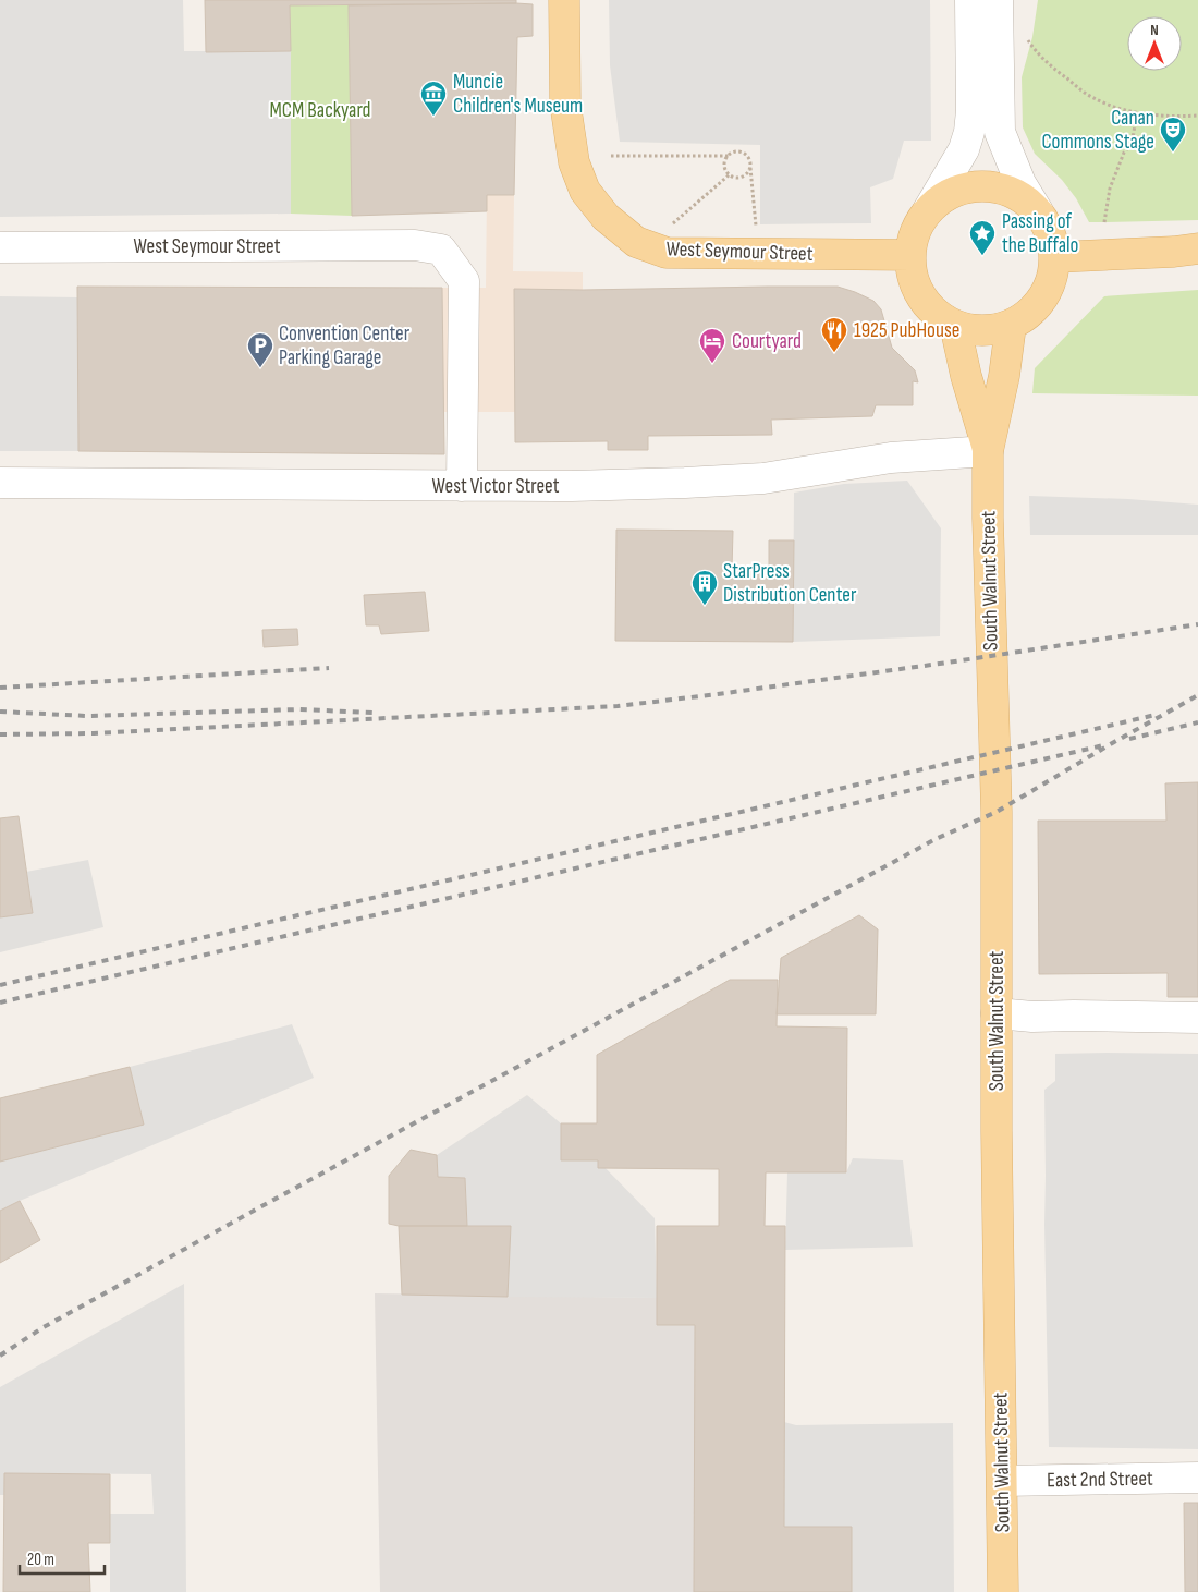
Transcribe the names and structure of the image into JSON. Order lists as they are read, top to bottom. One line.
{"streets":{"main road":["West Seymour Street","South Walnut Street"],"street":["West Victor Street","East 2nd Street"]},"crossings":[["West Seymour Street","West Victor Street"],["West Seymour Street","South Walnut Street"],["West Victor Street","South Walnut Street"],["South Walnut Street","East 2nd Street"]],"parks":["MCM Backyard"],"places":{"museum":["Muncie Children's Museum"],"theatre":["Canan Commons Stage"],"place":["Passing of the Buffalo"],"restaurant":["1925 PubHouse"],"hotel":["Courtyard"],"parking":["Convention Center Parking Garage"],"building":["StarPress Distribution Center"]},"scale_bar":"20 m","north":"top"}
